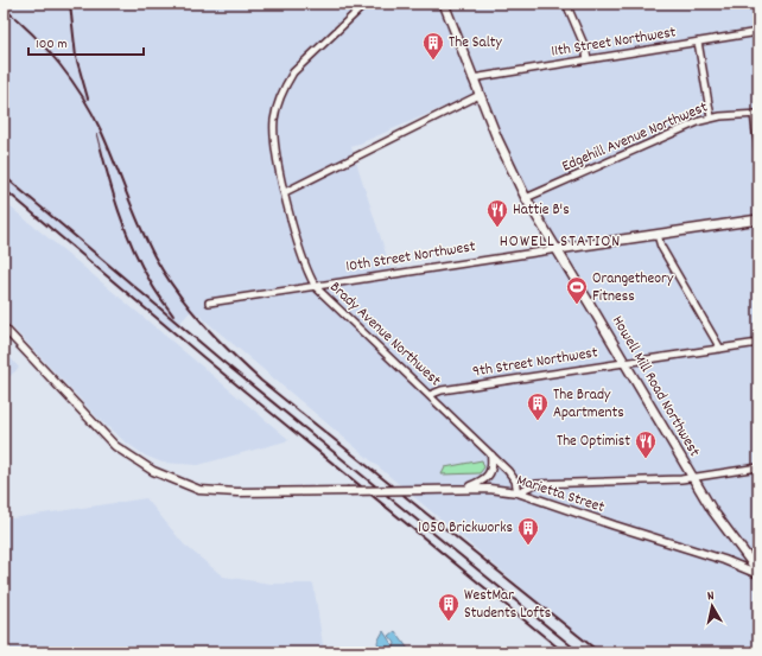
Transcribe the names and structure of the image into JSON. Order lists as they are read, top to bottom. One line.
{"streets":{"main road":["10th Street Northwest","Howell Mill Road Northwest"],"street":["11th Street Northwest","Edgehill Avenue Northwest","Brady Avenue Northwest","9th Street Northwest","Marietta Street"]},"crossings":[["11th Street Northwest","Howell Mill Road Northwest"],["Edgehill Avenue Northwest","Howell Mill Road Northwest"],["10th Street Northwest","Brady Avenue Northwest"],["10th Street Northwest","Howell Mill Road Northwest"],["Brady Avenue Northwest","9th Street Northwest"],["Brady Avenue Northwest","Marietta Street"],["9th Street Northwest","Howell Mill Road Northwest"],["Howell Mill Road Northwest","Marietta Street"]],"districts":["HOWELL STATION"],"places":{"building":["The Salty","The Brady Apartments","1050 Brickworks","WestMar Students Lofts"],"restaurant":["Hattie B's","The Optimist"],"sports":["Orangetheory Fitness"]},"scale_bar":"100 m","north":"top"}
